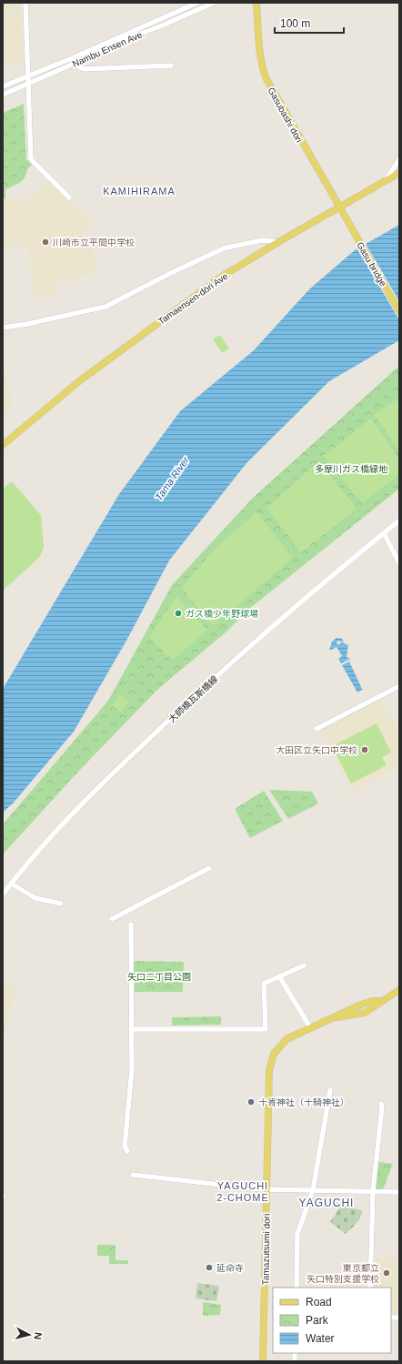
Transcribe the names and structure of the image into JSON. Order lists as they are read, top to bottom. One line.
{"streets":{"main road":["Gasubashi dori","Gasu bridge","Tamaensen-dōri Ave.","Tamazutsumi dori"],"street":["Nambu Ensen Ave.","大師橋瓦斯橋線"]},"crossings":[["Gasubashi dori","Gasu bridge"],["Gasubashi dori","Tamaensen-dōri Ave."]],"districts":["KAMIHIRAMA","YAGUCHI 2-CHOME","YAGUCHI"],"water":["Tama River"],"parks":["多摩川ガス橋緑地","矢口二丁目公園"],"places":["川崎市立平間中学校","ガス橋少年野球場","大田区立矢口中学校","十寄神社（十騎神社）","延命寺","東京都立 矢口特別支援学校"],"legend":["Road","Park","Water"],"scale_bar":"100 m","north":"right"}
